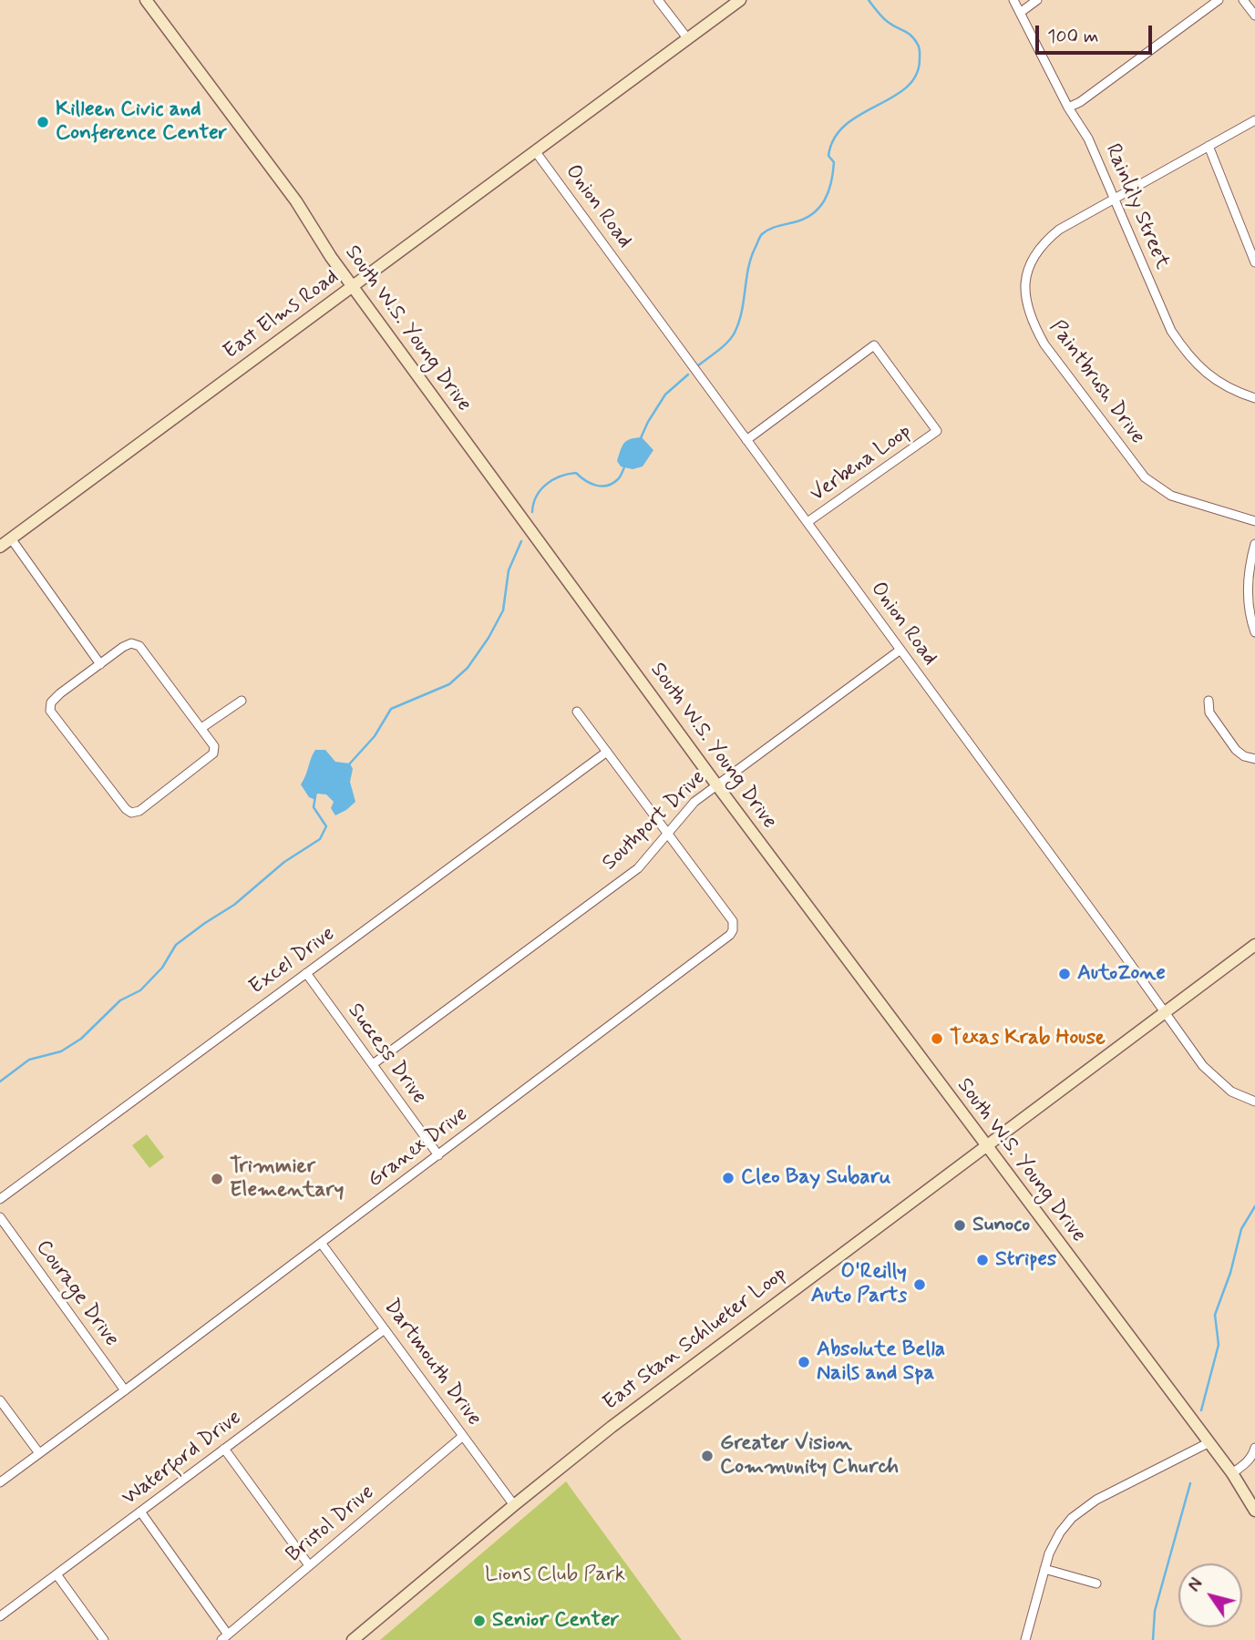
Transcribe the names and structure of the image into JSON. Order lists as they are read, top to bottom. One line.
{"streets":{"main road":["East Elms Road","South W.S. Young Drive","East Stan Schlueter Loop"],"street":["Onion Road","Rainlily Street","Paintbrush Drive","Verbena Loop","Southport Drive","Excel Drive","Success Drive","Granex Drive","Courage Drive","Dartmouth Drive","Waterford Drive","Bristol Drive"]},"crossings":[["Onion Road","East Elms Road"],["Onion Road","Verbena Loop"],["Onion Road","Southport Drive"],["Onion Road","East Stan Schlueter Loop"],["Rainlily Street","Paintbrush Drive"],["East Elms Road","South W.S. Young Drive"],["South W.S. Young Drive","Southport Drive"],["South W.S. Young Drive","East Stan Schlueter Loop"],["Southport Drive","Success Drive"],["Southport Drive","Granex Drive"],["Excel Drive","Success Drive"],["Success Drive","Granex Drive"],["Granex Drive","Courage Drive"],["Granex Drive","Dartmouth Drive"],["East Stan Schlueter Loop","Dartmouth Drive"],["Dartmouth Drive","Waterford Drive"],["Dartmouth Drive","Bristol Drive"]],"parks":["Lions Club Park"],"places":["Killeen Civic and Conference Center","AutoZone","Texas Krab House","Cleo Bay Subaru","Trimmier Elementary","Sunoco","Stripes","O'Reilly Auto Parts","Absolute Bella Nails and Spa","Greater Vision Community Church","Senior Center"],"scale_bar":"100 m","north":"top left"}
